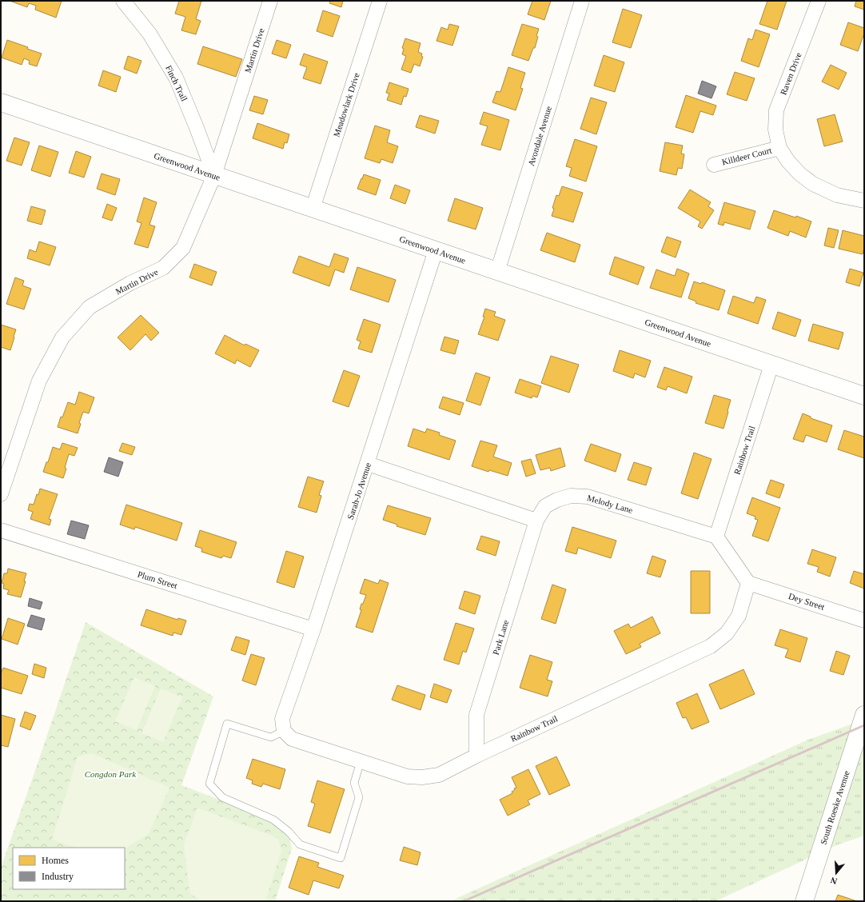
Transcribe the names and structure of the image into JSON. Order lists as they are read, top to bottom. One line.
{"streets":{"street":["Martin Drive","Raven Drive","Finch Trail","Meadowlark Drive","Avondale Avenue","Killdeer Court","Greenwood Avenue","Rainbow Trail","Sarah-Jo Avenue","Melody Lane","Plum Street","Dey Street","Park Lane","South Roeske Avenue"]},"crossings":[["Martin Drive","Finch Trail"],["Martin Drive","Greenwood Avenue"],["Raven Drive","Killdeer Court"],["Finch Trail","Greenwood Avenue"],["Meadowlark Drive","Greenwood Avenue"],["Avondale Avenue","Greenwood Avenue"],["Greenwood Avenue","Rainbow Trail"],["Greenwood Avenue","Sarah-Jo Avenue"],["Rainbow Trail","Sarah-Jo Avenue"],["Rainbow Trail","Melody Lane"],["Rainbow Trail","Dey Street"],["Rainbow Trail","Park Lane"],["Sarah-Jo Avenue","Plum Street"],["Melody Lane","Park Lane"]],"parks":["Congdon Park"],"legend":["Homes","Industry"],"north":"bottom"}
